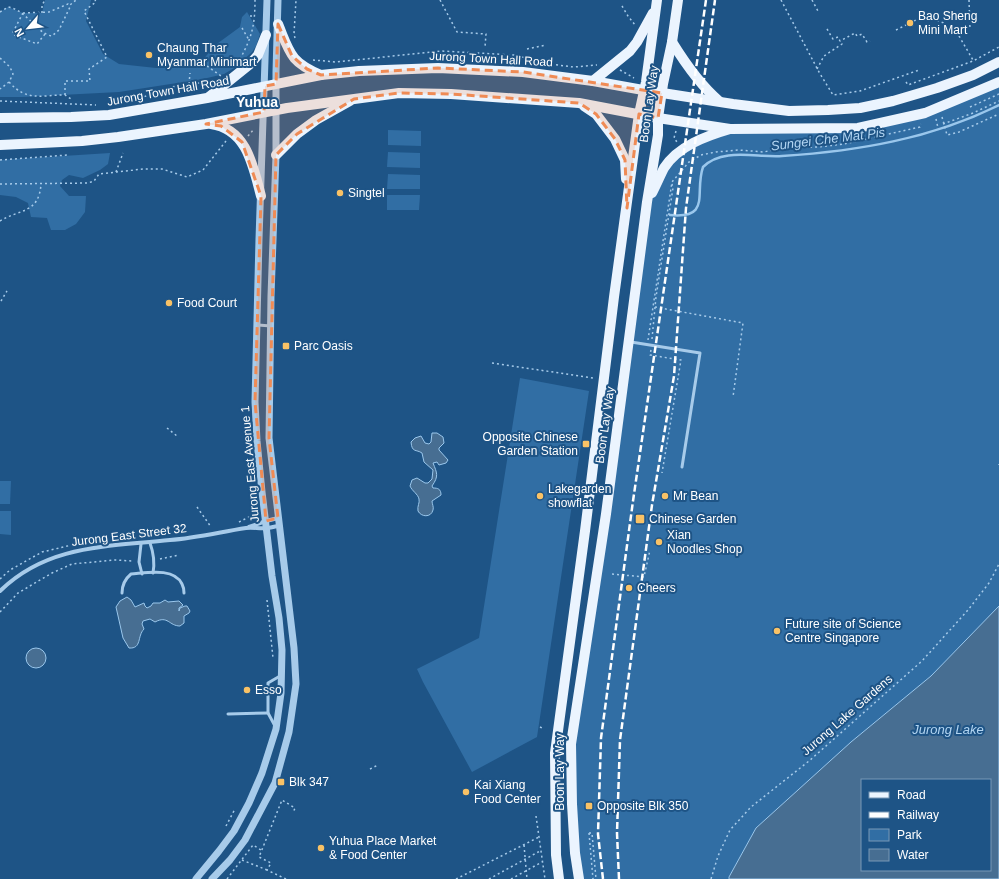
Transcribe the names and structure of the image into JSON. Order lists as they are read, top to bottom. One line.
{"streets":{"main road":["Jurong Town Hall Road","Boon Lay Way"],"street":["Jurong East Avenue 1","Jurong East Street 32"],"path":["Jurong Lake Gardens"]},"crossings":[["Jurong Town Hall Road","Boon Lay Way"],["Jurong Town Hall Road","Jurong East Avenue 1"],["Jurong East Avenue 1","Jurong East Street 32"]],"districts":["Yuhua"],"water":["Sungei Che Mat Pis","Jurong Lake"],"places":{"other":["Bao Sheng Mini Mart","Chaung Thar Myanmar Minimart","Singtel","Food Court","Lakegarden showflat","Mr Bean","Xian Noodles Shop","Cheers","Future site of Science Centre Singapore","Esso","Kai Xiang Food Center","Yuhua Place Market & Food Center"],"transit":["Parc Oasis","Opposite Chinese Garden Station","Chinese Garden","Blk 347","Opposite Blk 350"]},"legend":["Road","Railway","Park","Water"],"north":"bottom left"}
